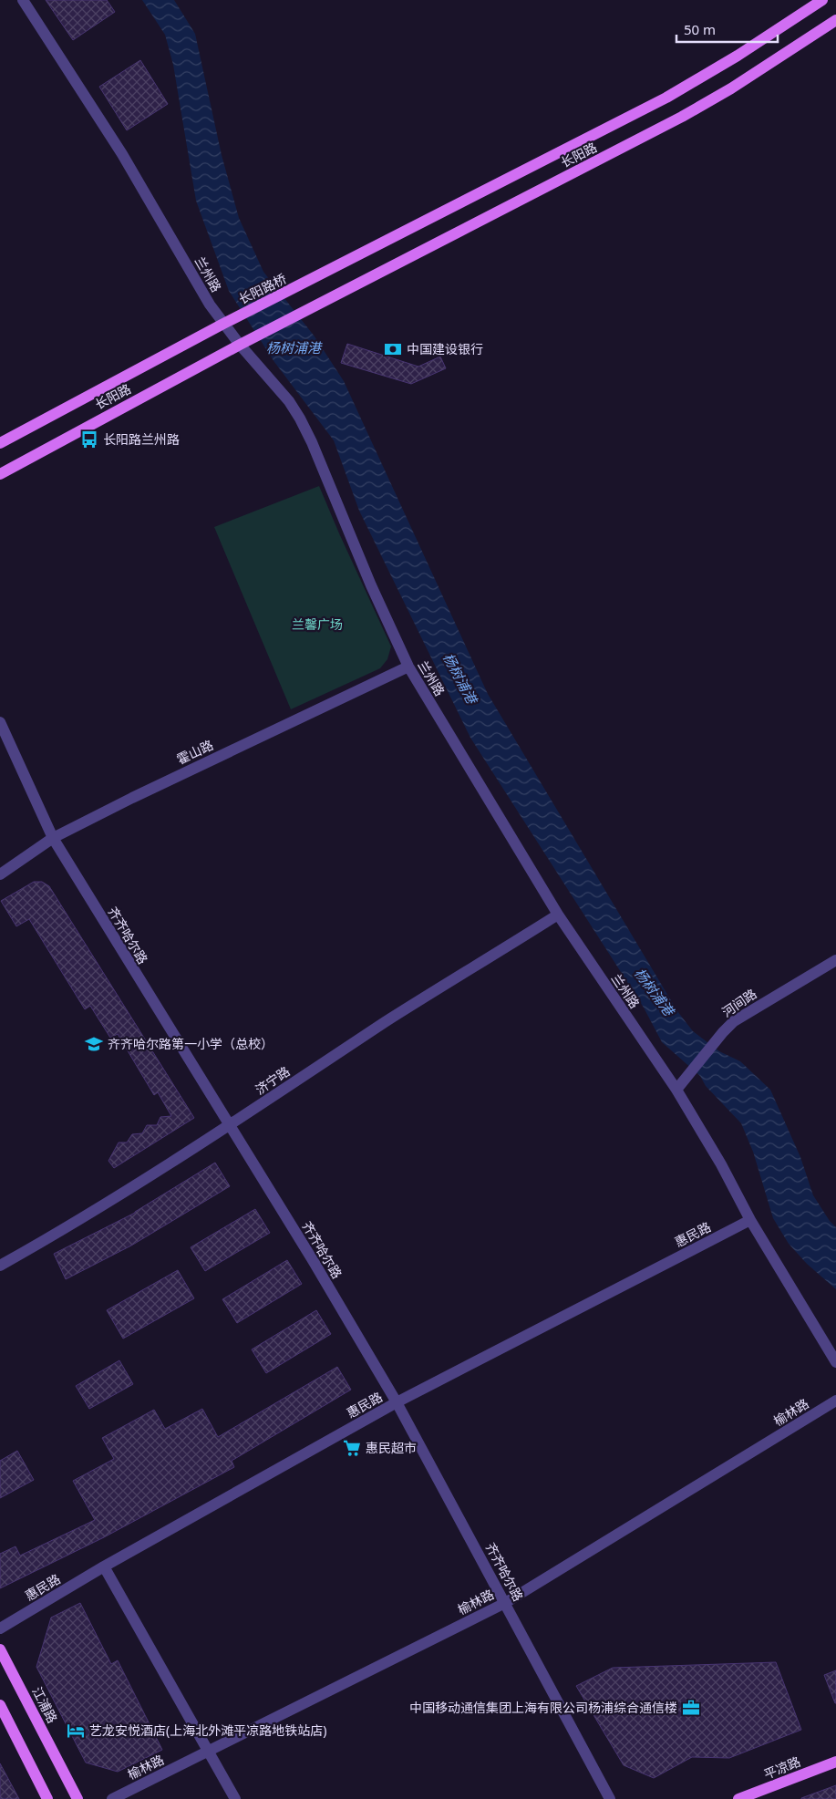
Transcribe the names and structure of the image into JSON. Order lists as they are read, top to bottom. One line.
{"streets":{"main road":["长阳路","长阳路桥","江浦路","平凉路"],"street":["兰州路","霍山路","齐齐哈尔路","河间路","济宁路","惠民路","榆林路"]},"crossings":[["长阳路","兰州路"],["长阳路","长阳路桥"],["兰州路","长阳路桥"],["兰州路","霍山路"],["兰州路","河间路"],["兰州路","济宁路"],["兰州路","惠民路"],["霍山路","齐齐哈尔路"],["齐齐哈尔路","济宁路"],["齐齐哈尔路","惠民路"],["齐齐哈尔路","榆林路"]],"water":["杨树浦港"],"parks":["兰馨广场"],"places":{"bank":["中国建设银行"],"bus stop":["长阳路兰州路"],"school or university":["齐齐哈尔路第一小学（总校）"],"supermarket":["惠民超市"],"office":["中国移动通信集团上海有限公司杨浦综合通信楼"],"hotel":["艺龙安悦酒店(上海北外滩平凉路地铁站店)"]},"scale_bar":"50 m"}
